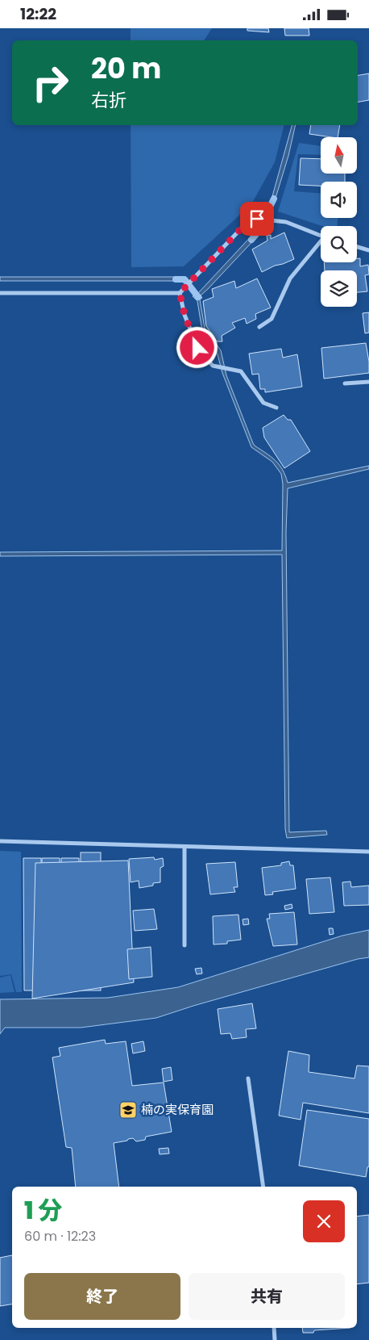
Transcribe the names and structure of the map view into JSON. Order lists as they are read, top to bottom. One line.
{"places":{"school or university":["楠の実保育園"]},"north":"top","page":{"status":"12:22","turn":["20 m","右折"],"heading":["1 分","60 m · 12:23"],"buttons":["終了","共有"]}}
